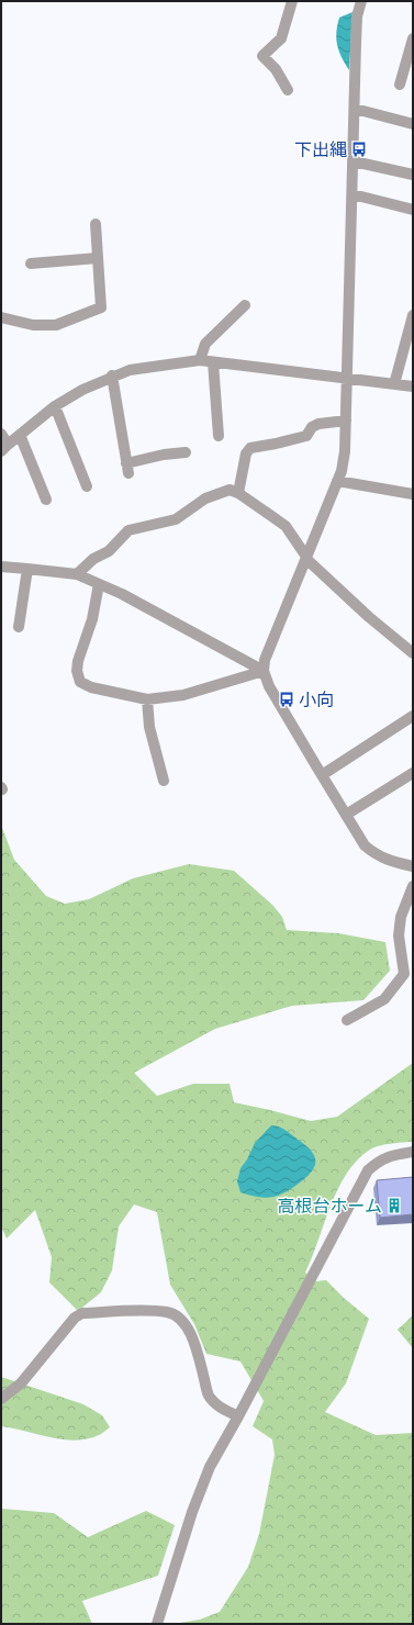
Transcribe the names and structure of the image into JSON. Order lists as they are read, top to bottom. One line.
{"places":{"bus stop":["下出縄","小向"],"building":["高根台ホーム"]}}
